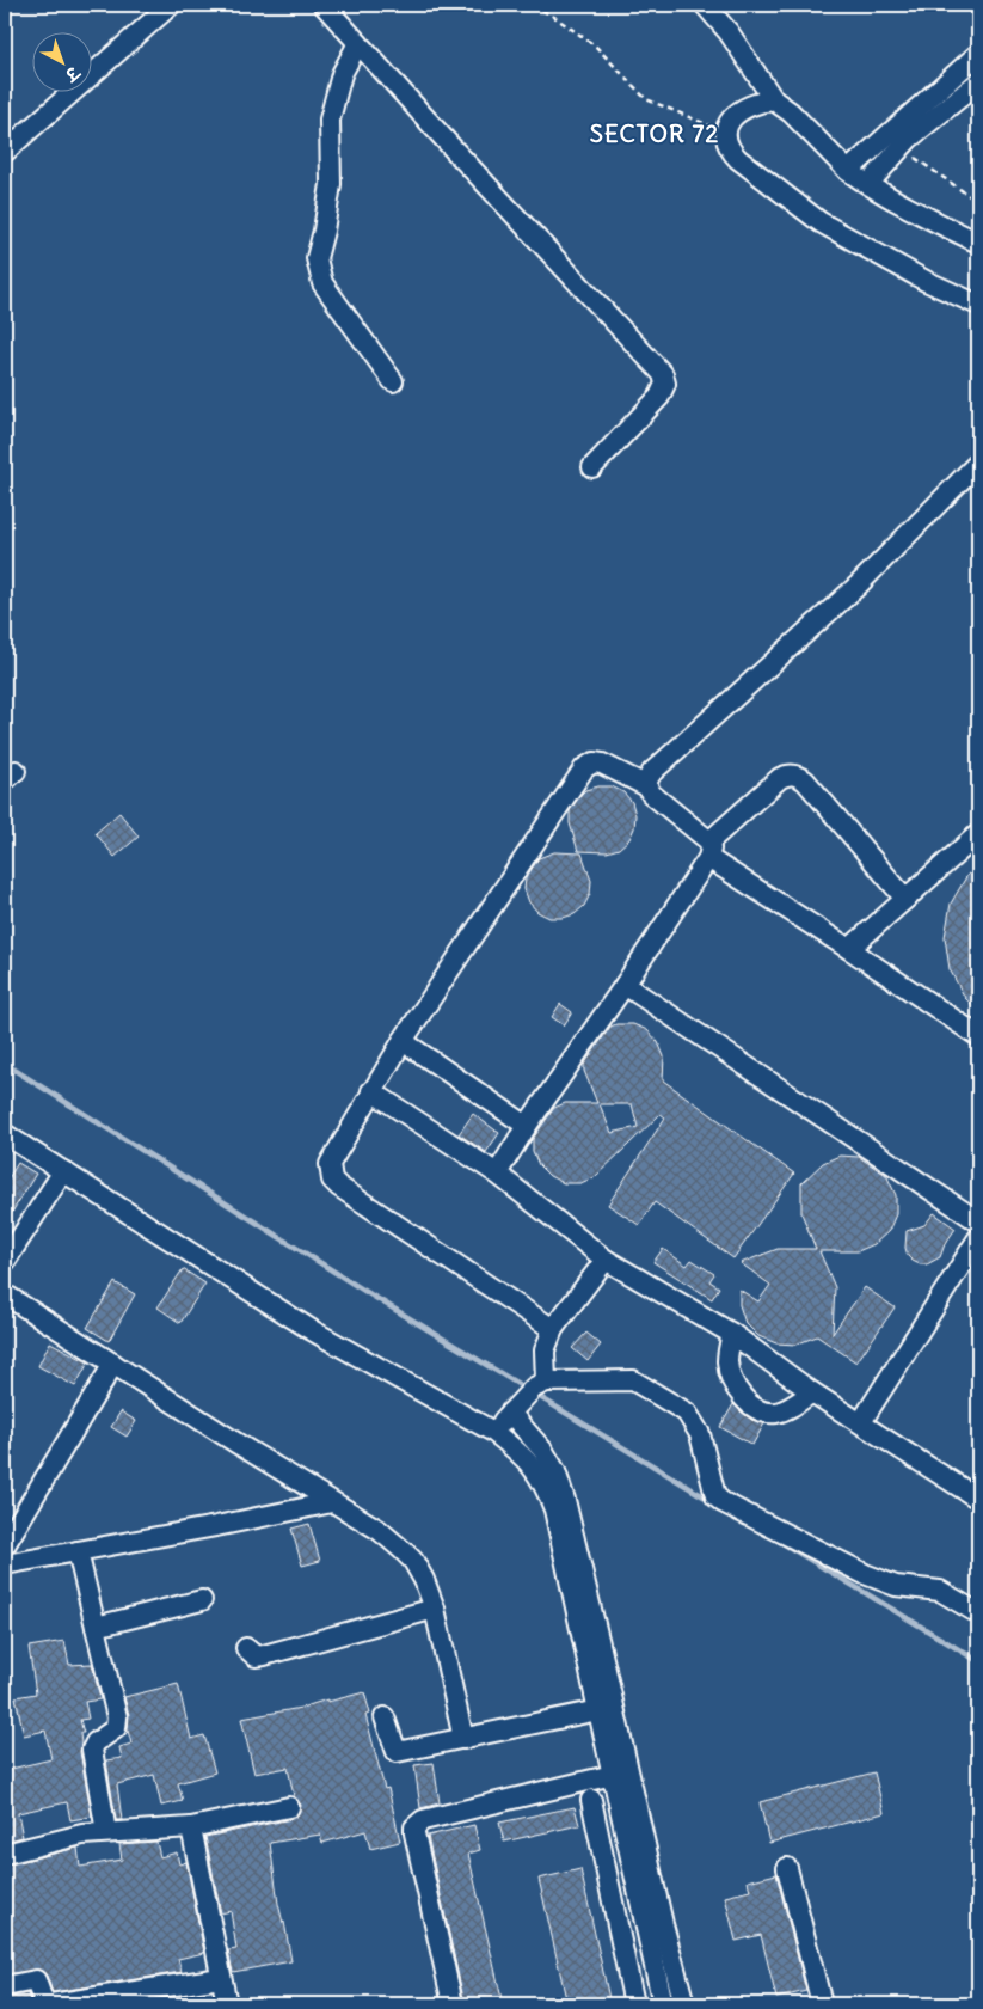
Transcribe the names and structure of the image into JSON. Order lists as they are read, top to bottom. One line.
{"districts":["SECTOR 72"],"north":"bottom right"}
